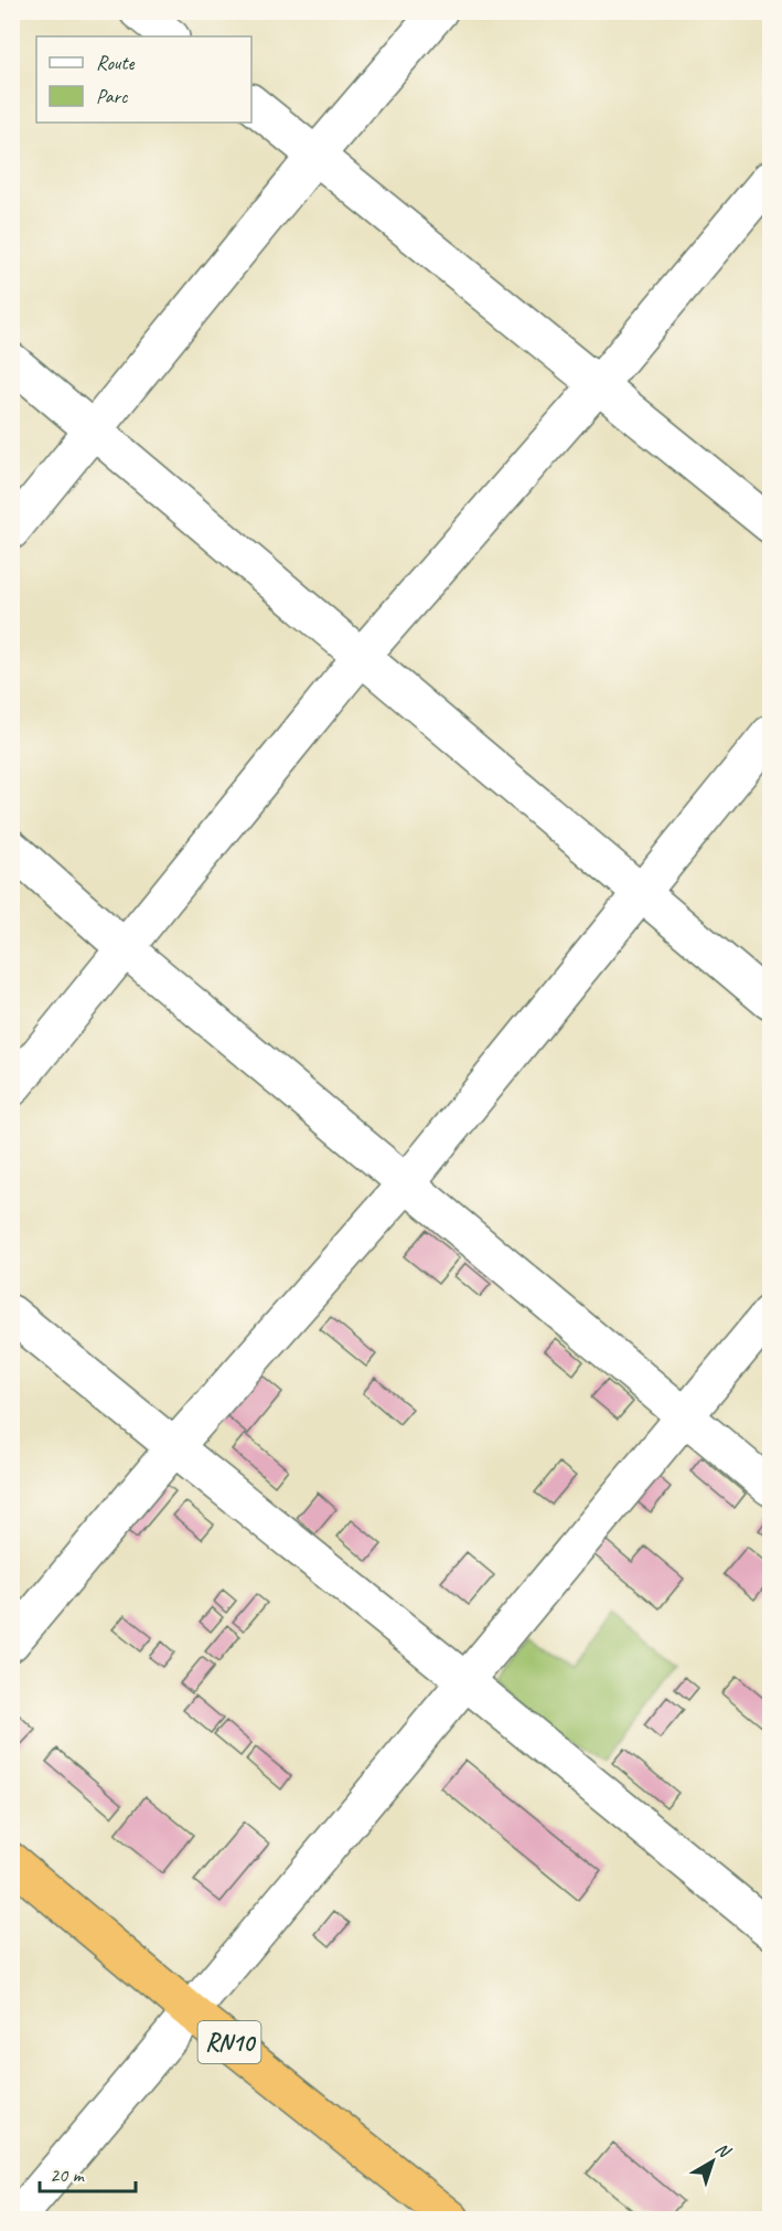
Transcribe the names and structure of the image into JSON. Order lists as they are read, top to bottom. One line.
{"streets":{"highway":["RN10"]},"legend":["Route","Parc"],"scale_bar":"20 m","north":"top right"}
